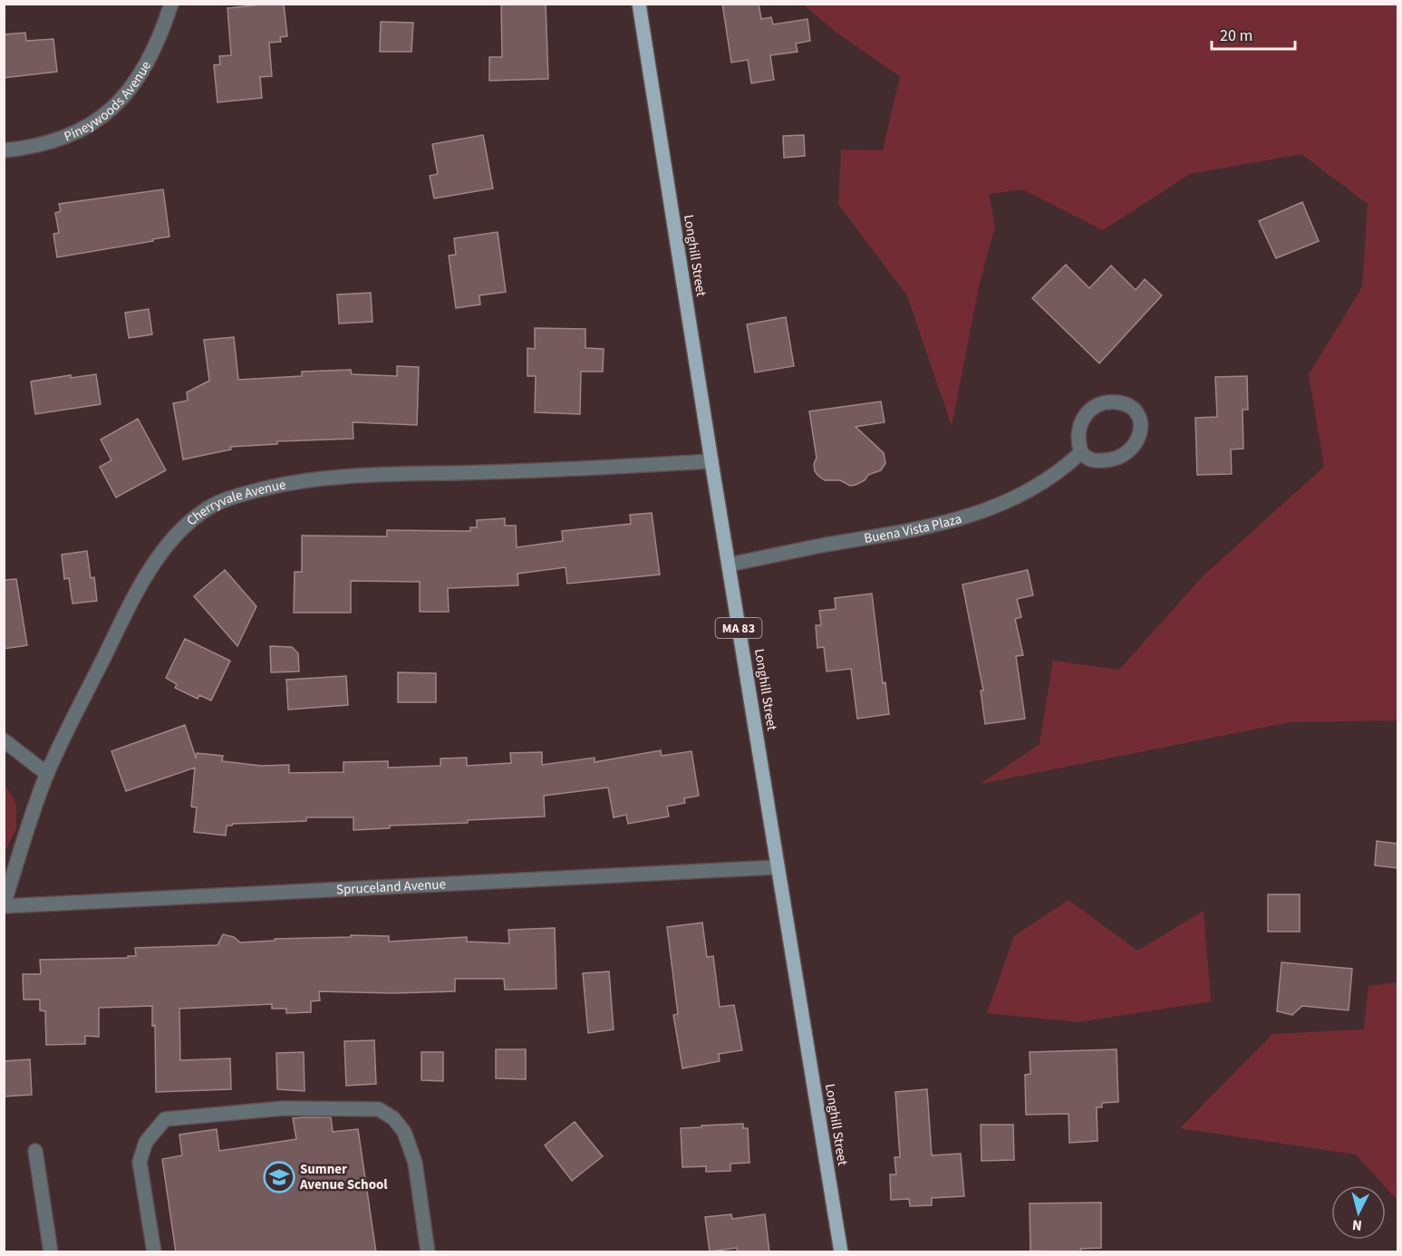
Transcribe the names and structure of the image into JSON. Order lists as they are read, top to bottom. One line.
{"streets":{"main road":["Longhill Street","MA 83"],"street":["Pineywoods Avenue","Cherryvale Avenue","Buena Vista Plaza","Spruceland Avenue"]},"crossings":[["Longhill Street","Cherryvale Avenue"],["Longhill Street","Buena Vista Plaza"],["Longhill Street","Spruceland Avenue"],["Cherryvale Avenue","Spruceland Avenue"]],"places":{"school or university":["Sumner Avenue School"]},"scale_bar":"20 m","north":"bottom"}
